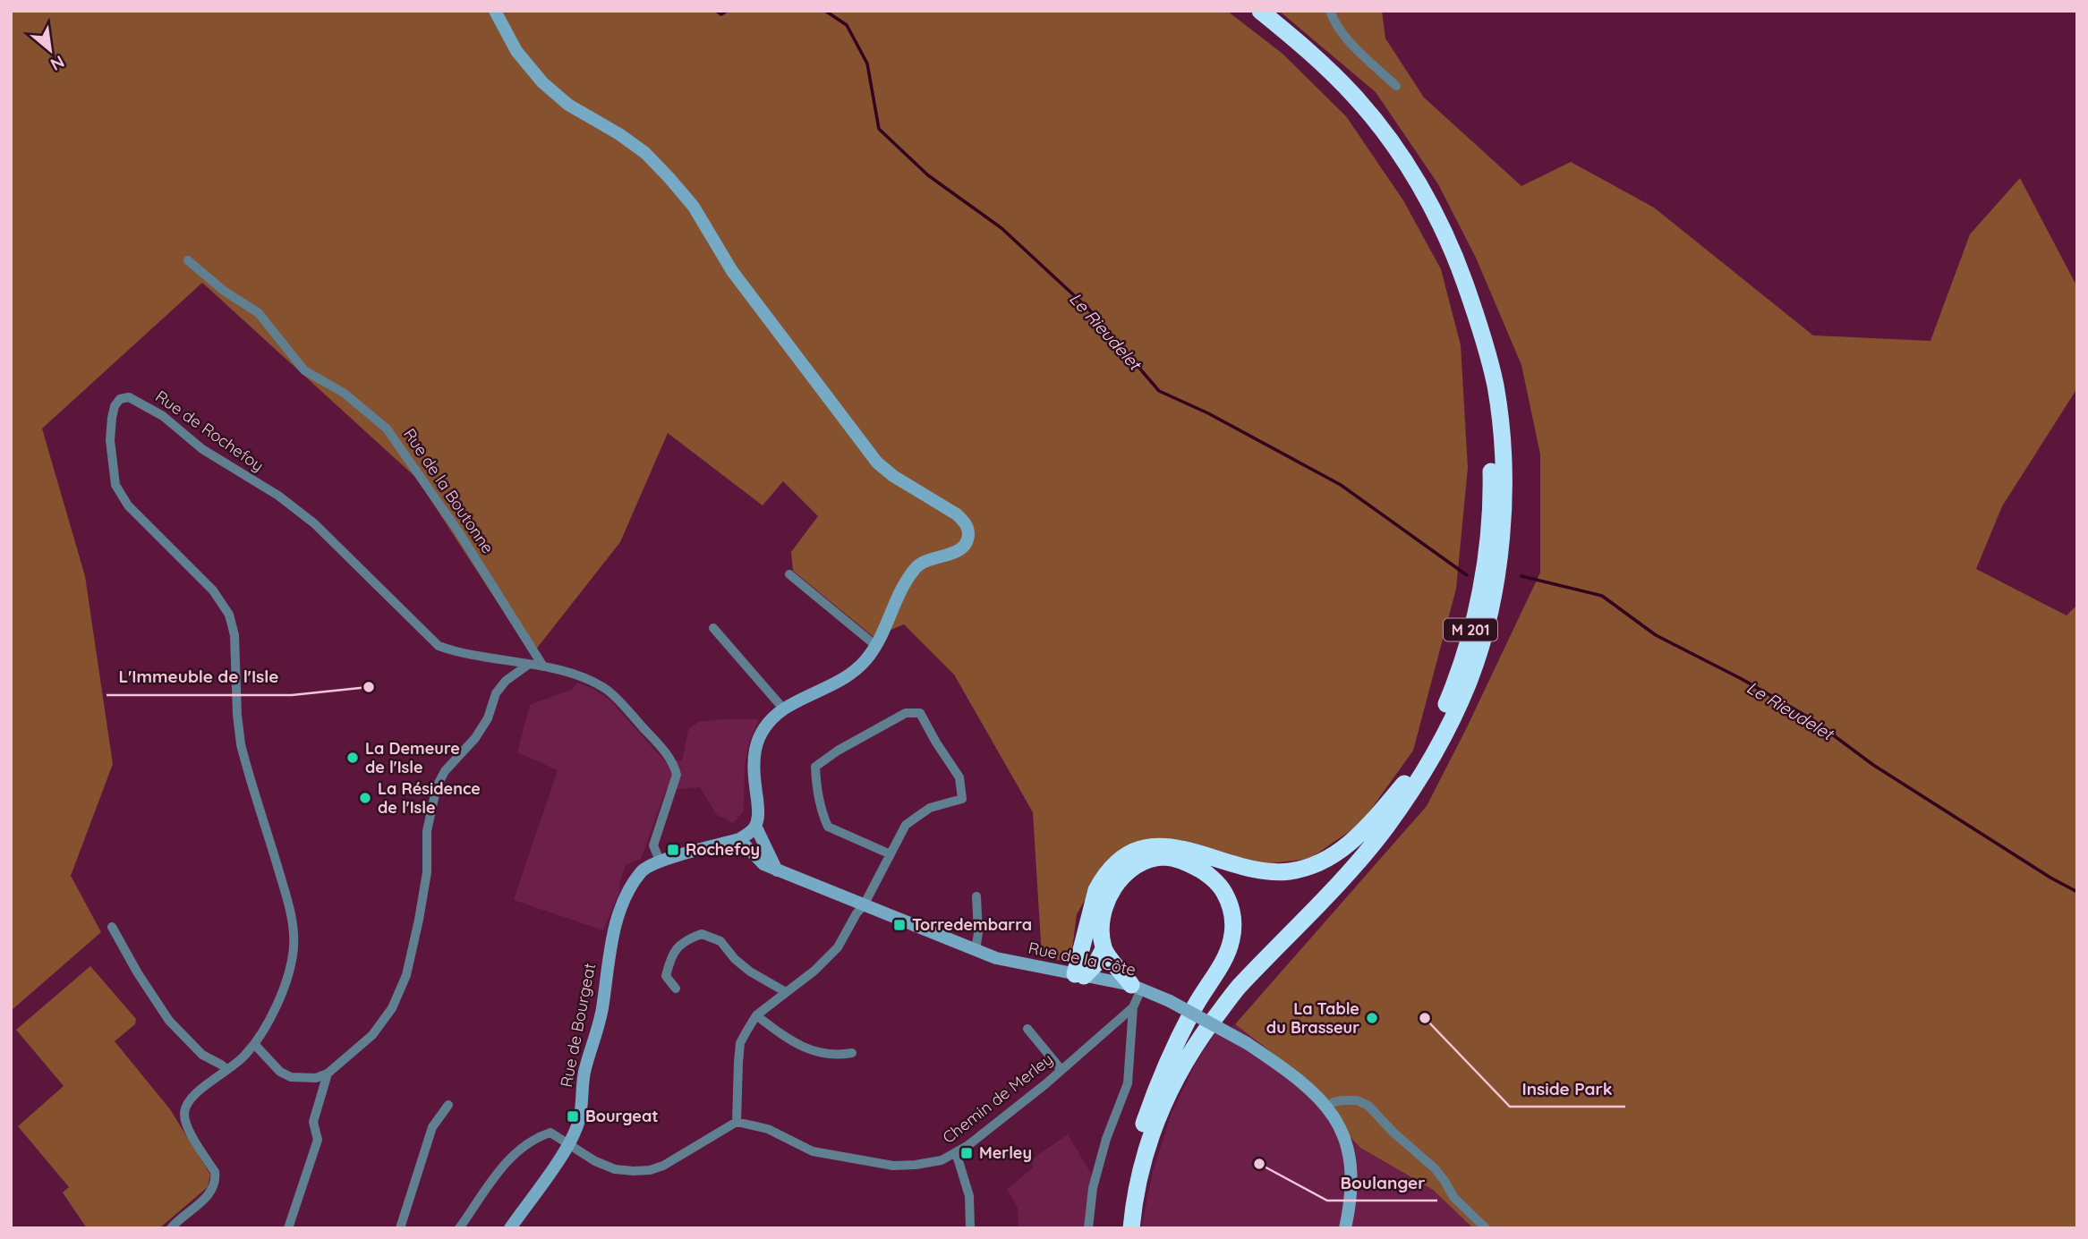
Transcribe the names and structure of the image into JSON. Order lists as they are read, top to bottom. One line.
{"streets":{"highway":["M 201"],"street":["Rue de Rochefoy","Rue de la Boutonne","Rue de la Côte","Rue de Bourgeat","Chemin de Merley"]},"crossings":[["Rue de Rochefoy","Rue de la Boutonne"],["Rue de Rochefoy","Rue de Bourgeat"],["Rue de la Côte","Rue de Bourgeat"],["Rue de la Côte","Chemin de Merley"]],"water":["Le Rieudelet"],"places":{"other":["L'Immeuble de l'Isle","La Demeure de l'Isle","La Résidence de l'Isle","La Table du Brasseur","Inside Park","Boulanger"],"transit":["Rochefoy","Torredembarra","Bourgeat","Merley"]},"north":"bottom right"}
